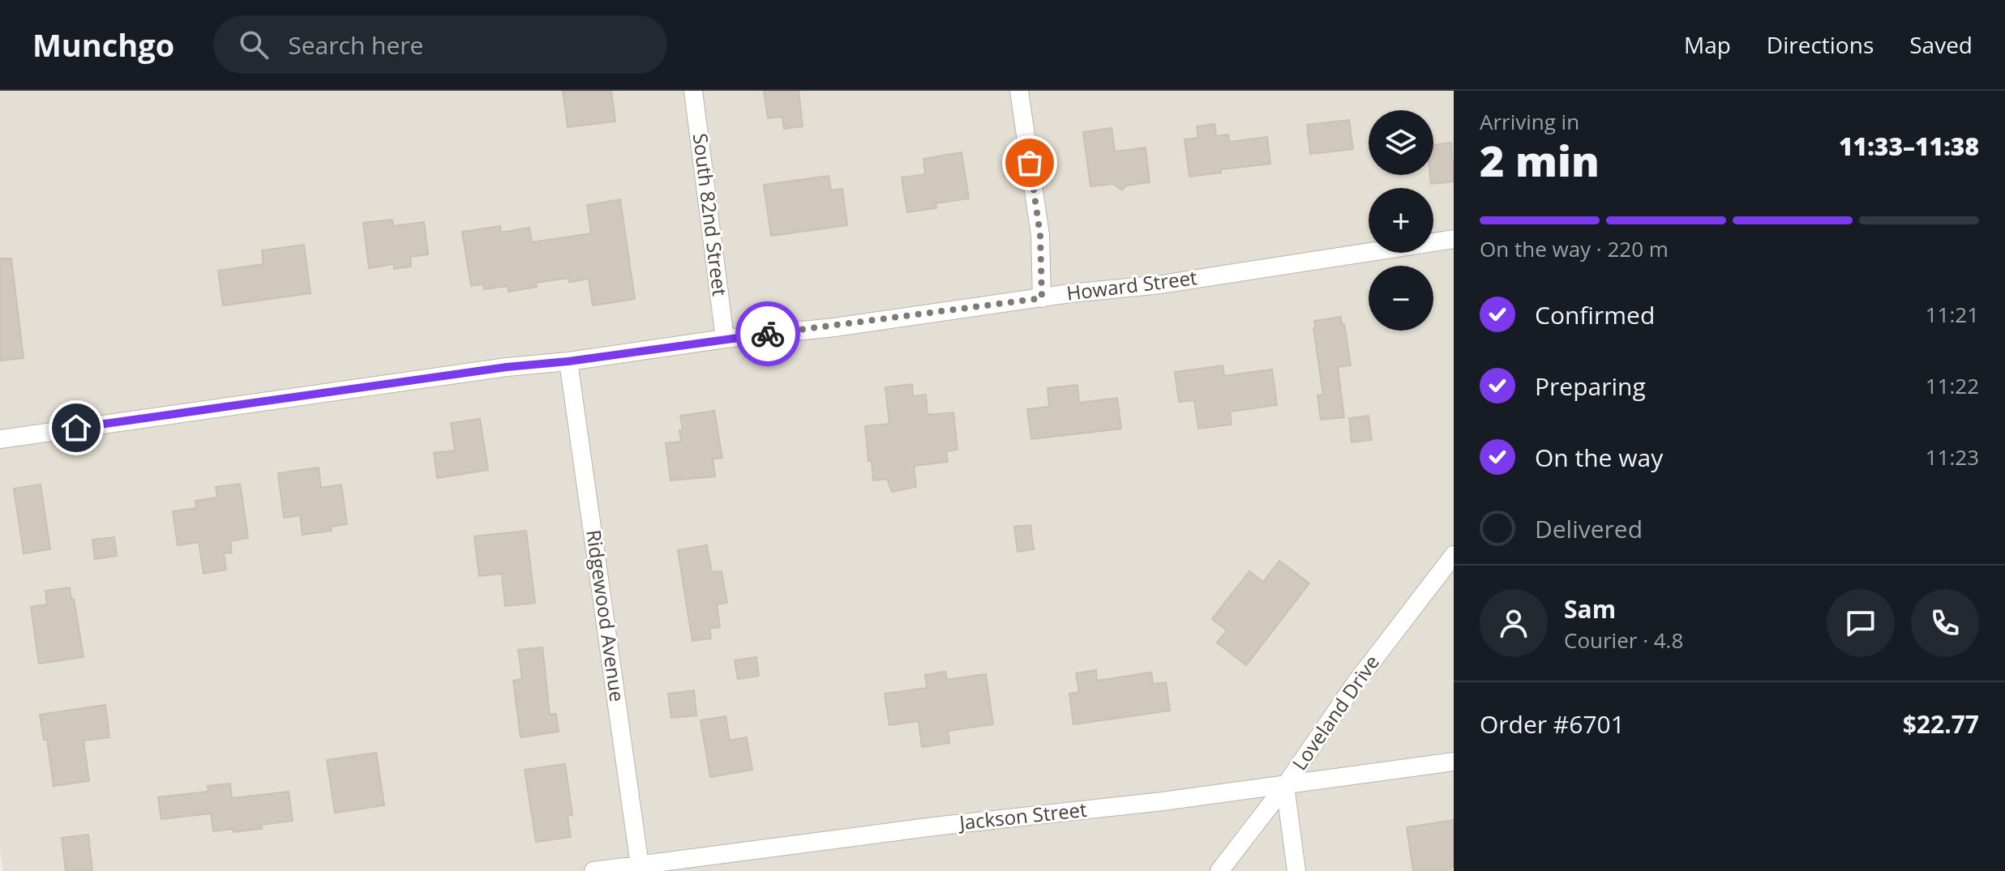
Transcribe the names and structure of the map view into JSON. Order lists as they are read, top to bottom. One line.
{"streets":{"street":["South 82nd Street","Howard Street","Ridgewood Avenue","Loveland Drive","Jackson Street"]},"crossings":[["South 82nd Street","Howard Street"],["Howard Street","Ridgewood Avenue"],["Ridgewood Avenue","Jackson Street"],["Loveland Drive","Jackson Street"]],"page":{"header":"Munchgo","search":"Search here","nav":["Map","Directions","Saved"],"heading":["2 min","Arriving in","11:33–11:38"],"panel":["Sam","Courier · 4.8","Order #6701","$22.77"],"map_buttons":["+","−"],"bar":"On the way · 220 m","list":[["Confirmed","11:21"],["Preparing","11:22"],["On the way","11:23"],"Delivered"]}}
